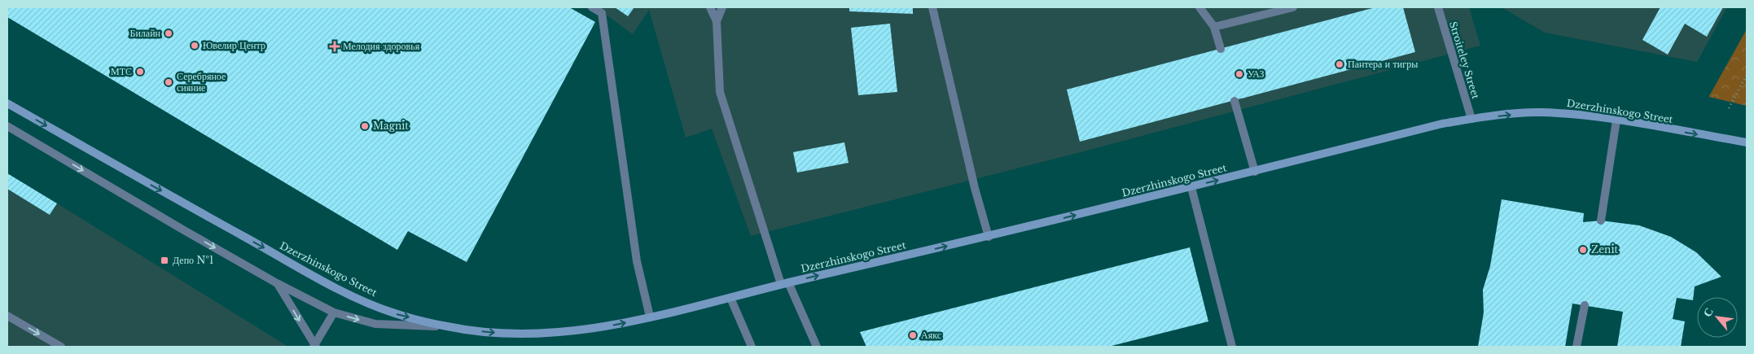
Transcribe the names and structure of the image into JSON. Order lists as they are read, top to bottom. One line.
{"streets":{"main road":["Dzerzhinskogo Street"],"street":["Stroiteley Street"]},"crossings":[["Stroiteley Street","Dzerzhinskogo Street"]],"one_way":["Dzerzhinskogo Street"],"places":{"other":["Билайн","Ювелир Центр","Пантера и тигры","МТС","УАЗ","Серебряное сияние","Magnit","Zenit","Аякс"],"health":["Мелодия здоровья"],"transit":["Депо №1"]},"north":"top left"}
